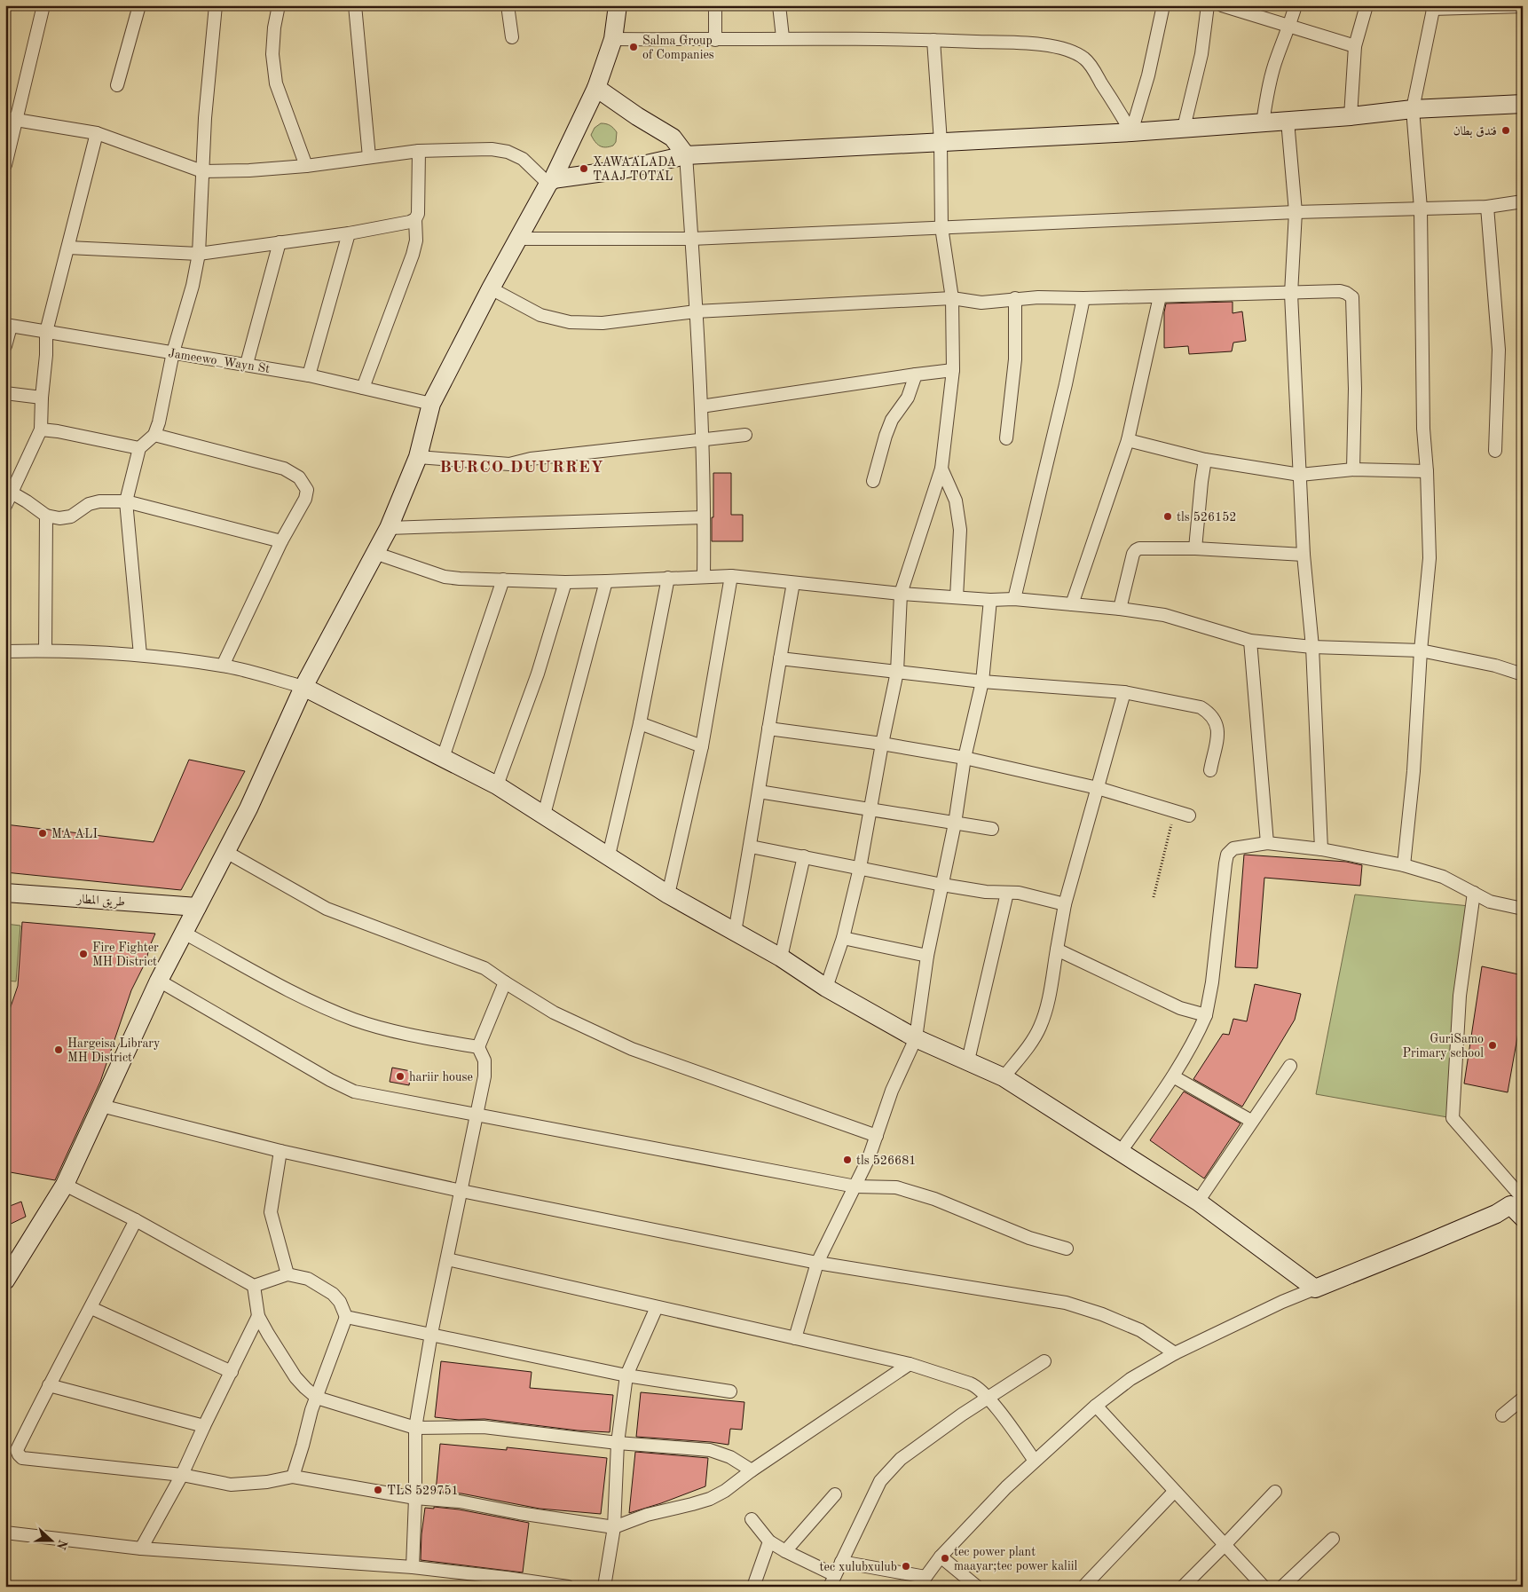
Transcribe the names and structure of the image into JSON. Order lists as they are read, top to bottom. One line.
{"streets":{"main road":["طريق المطار"],"street":["Jameewo_Wayn St"]},"districts":["BURCO DUURREY"],"places":["Salma Group of Companies","فندق بطان","XAWAALADA TAAJ TOTAL","tls 526152","MA ALI","Fire Fighter MH District","GuriSamo Primary school","Hargeisa Library MH District","hariir house","tls 526681","TLS 529751","tec power plant maayar;tec power kaliil","tec xulubxulub"],"north":"right"}
